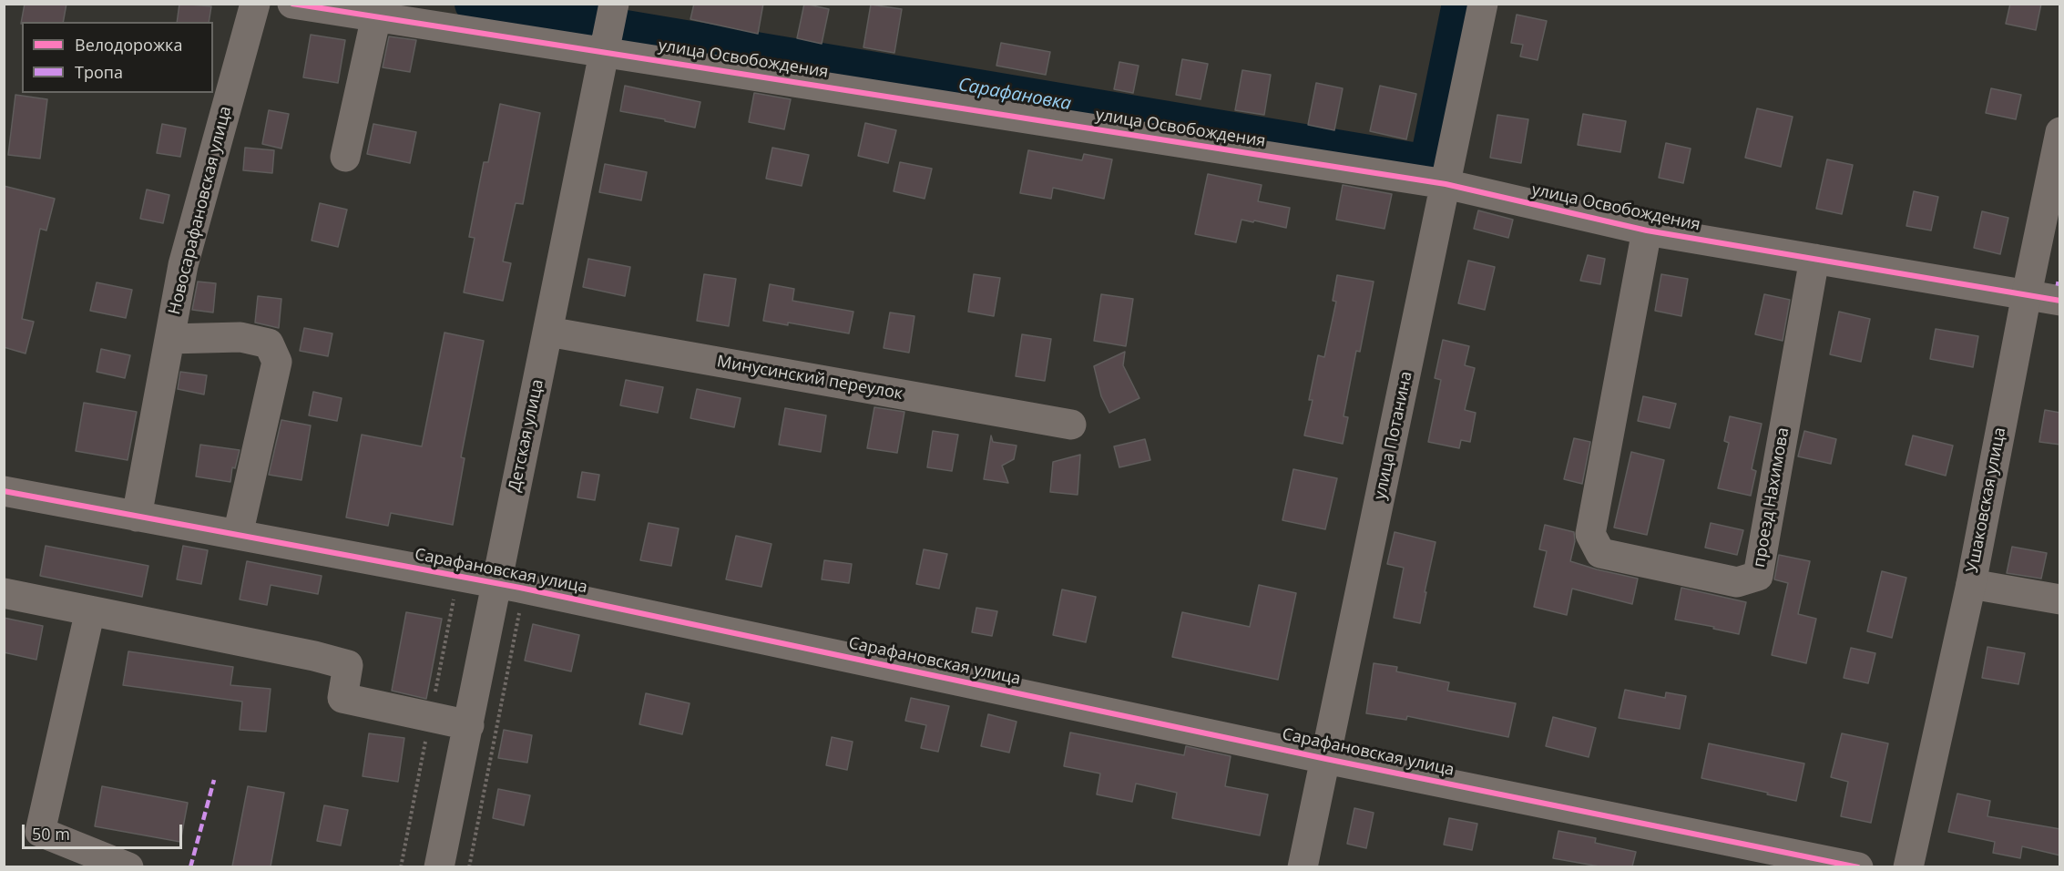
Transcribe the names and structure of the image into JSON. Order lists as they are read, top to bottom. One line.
{"streets":{"street":["улица Освобождения","Новосарафановская улица","Минусинский переулок","Детская улица","улица Потанина","проезд Нахимова","Ушаковская улица","Сарафановская улица"]},"crossings":[["улица Освобождения","Детская улица"],["улица Освобождения","улица Потанина"],["улица Освобождения","проезд Нахимова"],["улица Освобождения","Ушаковская улица"],["Новосарафановская улица","Сарафановская улица"],["Минусинский переулок","Детская улица"],["Детская улица","Сарафановская улица"],["улица Потанина","Сарафановская улица"]],"water":["Сарафановка"],"legend":["Велодорожка","Тропа"],"scale_bar":"50 m"}
